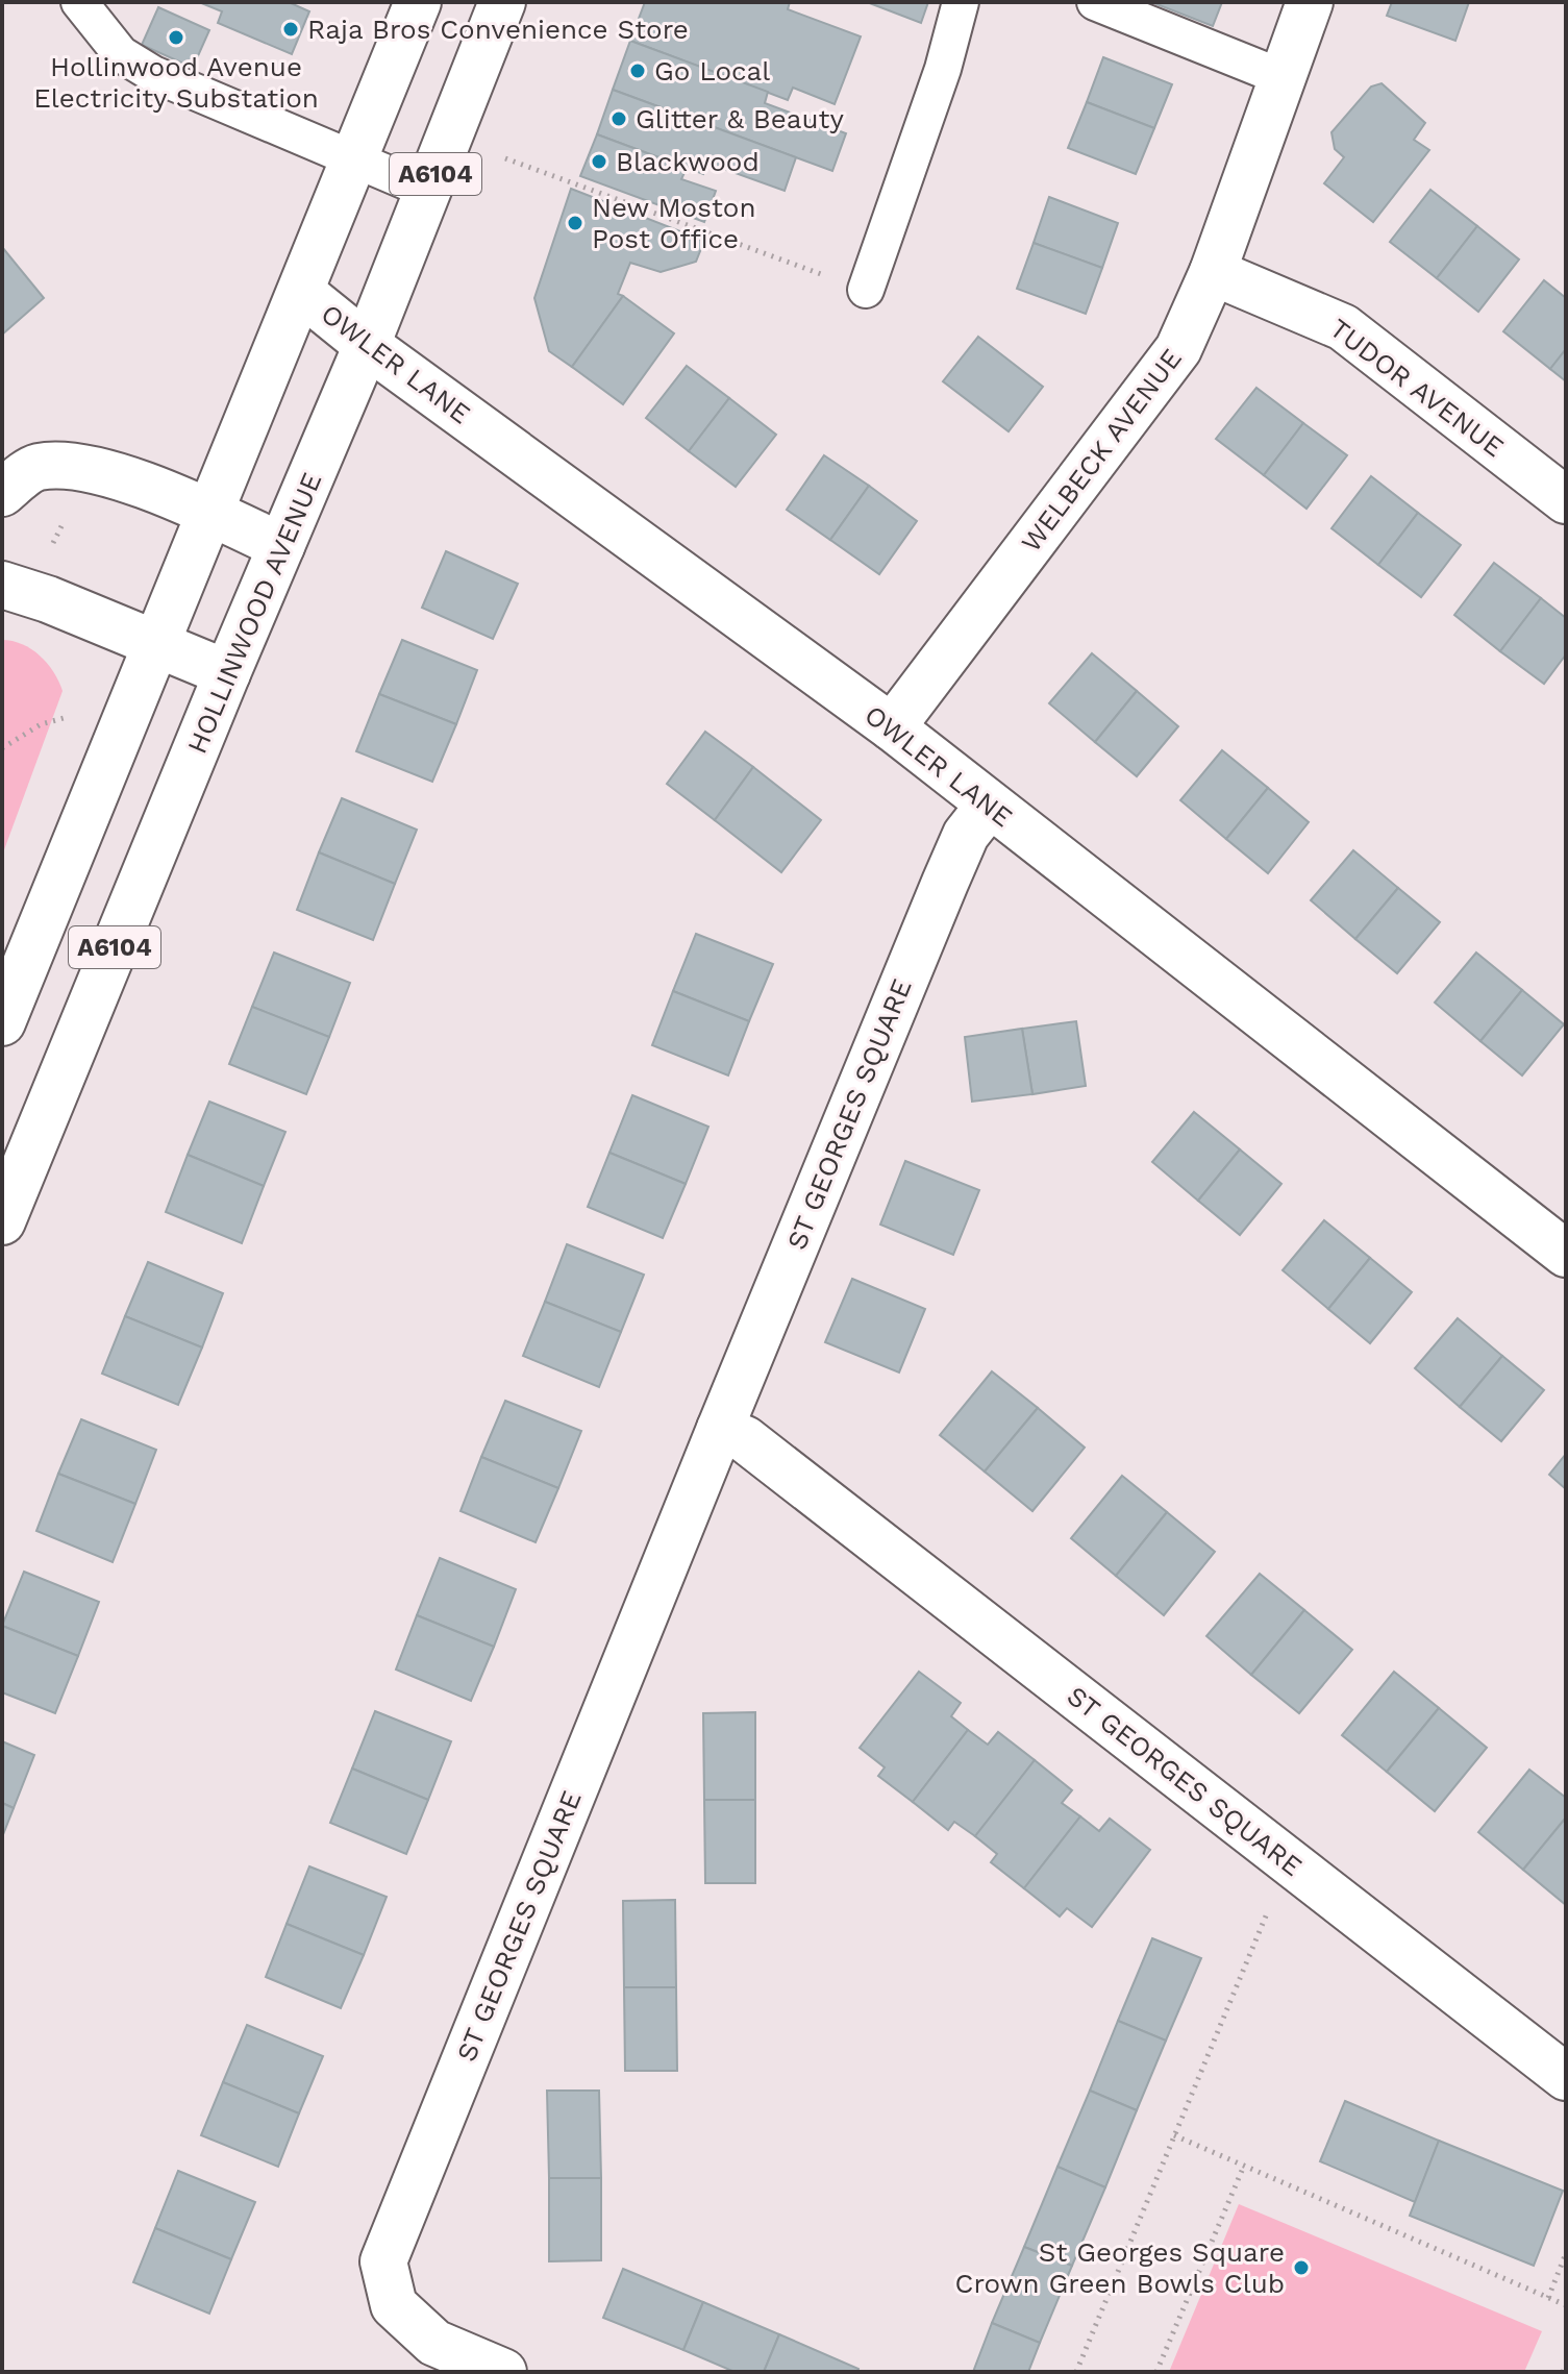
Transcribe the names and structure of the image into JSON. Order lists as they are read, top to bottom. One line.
{"streets":{"street":["A6104","OWLER LANE","TUDOR AVENUE","WELBECK AVENUE","HOLLINWOOD AVENUE","ST GEORGES SQUARE"]},"crossings":[["A6104","OWLER LANE"],["OWLER LANE","WELBECK AVENUE"],["OWLER LANE","HOLLINWOOD AVENUE"],["OWLER LANE","ST GEORGES SQUARE"],["TUDOR AVENUE","WELBECK AVENUE"]],"places":["Raja Bros Convenience Store","Hollinwood Avenue Electricity Substation","Go Local","Glitter & Beauty","Blackwood","New Moston Post Office","St Georges Square Crown Green Bowls Club"]}
